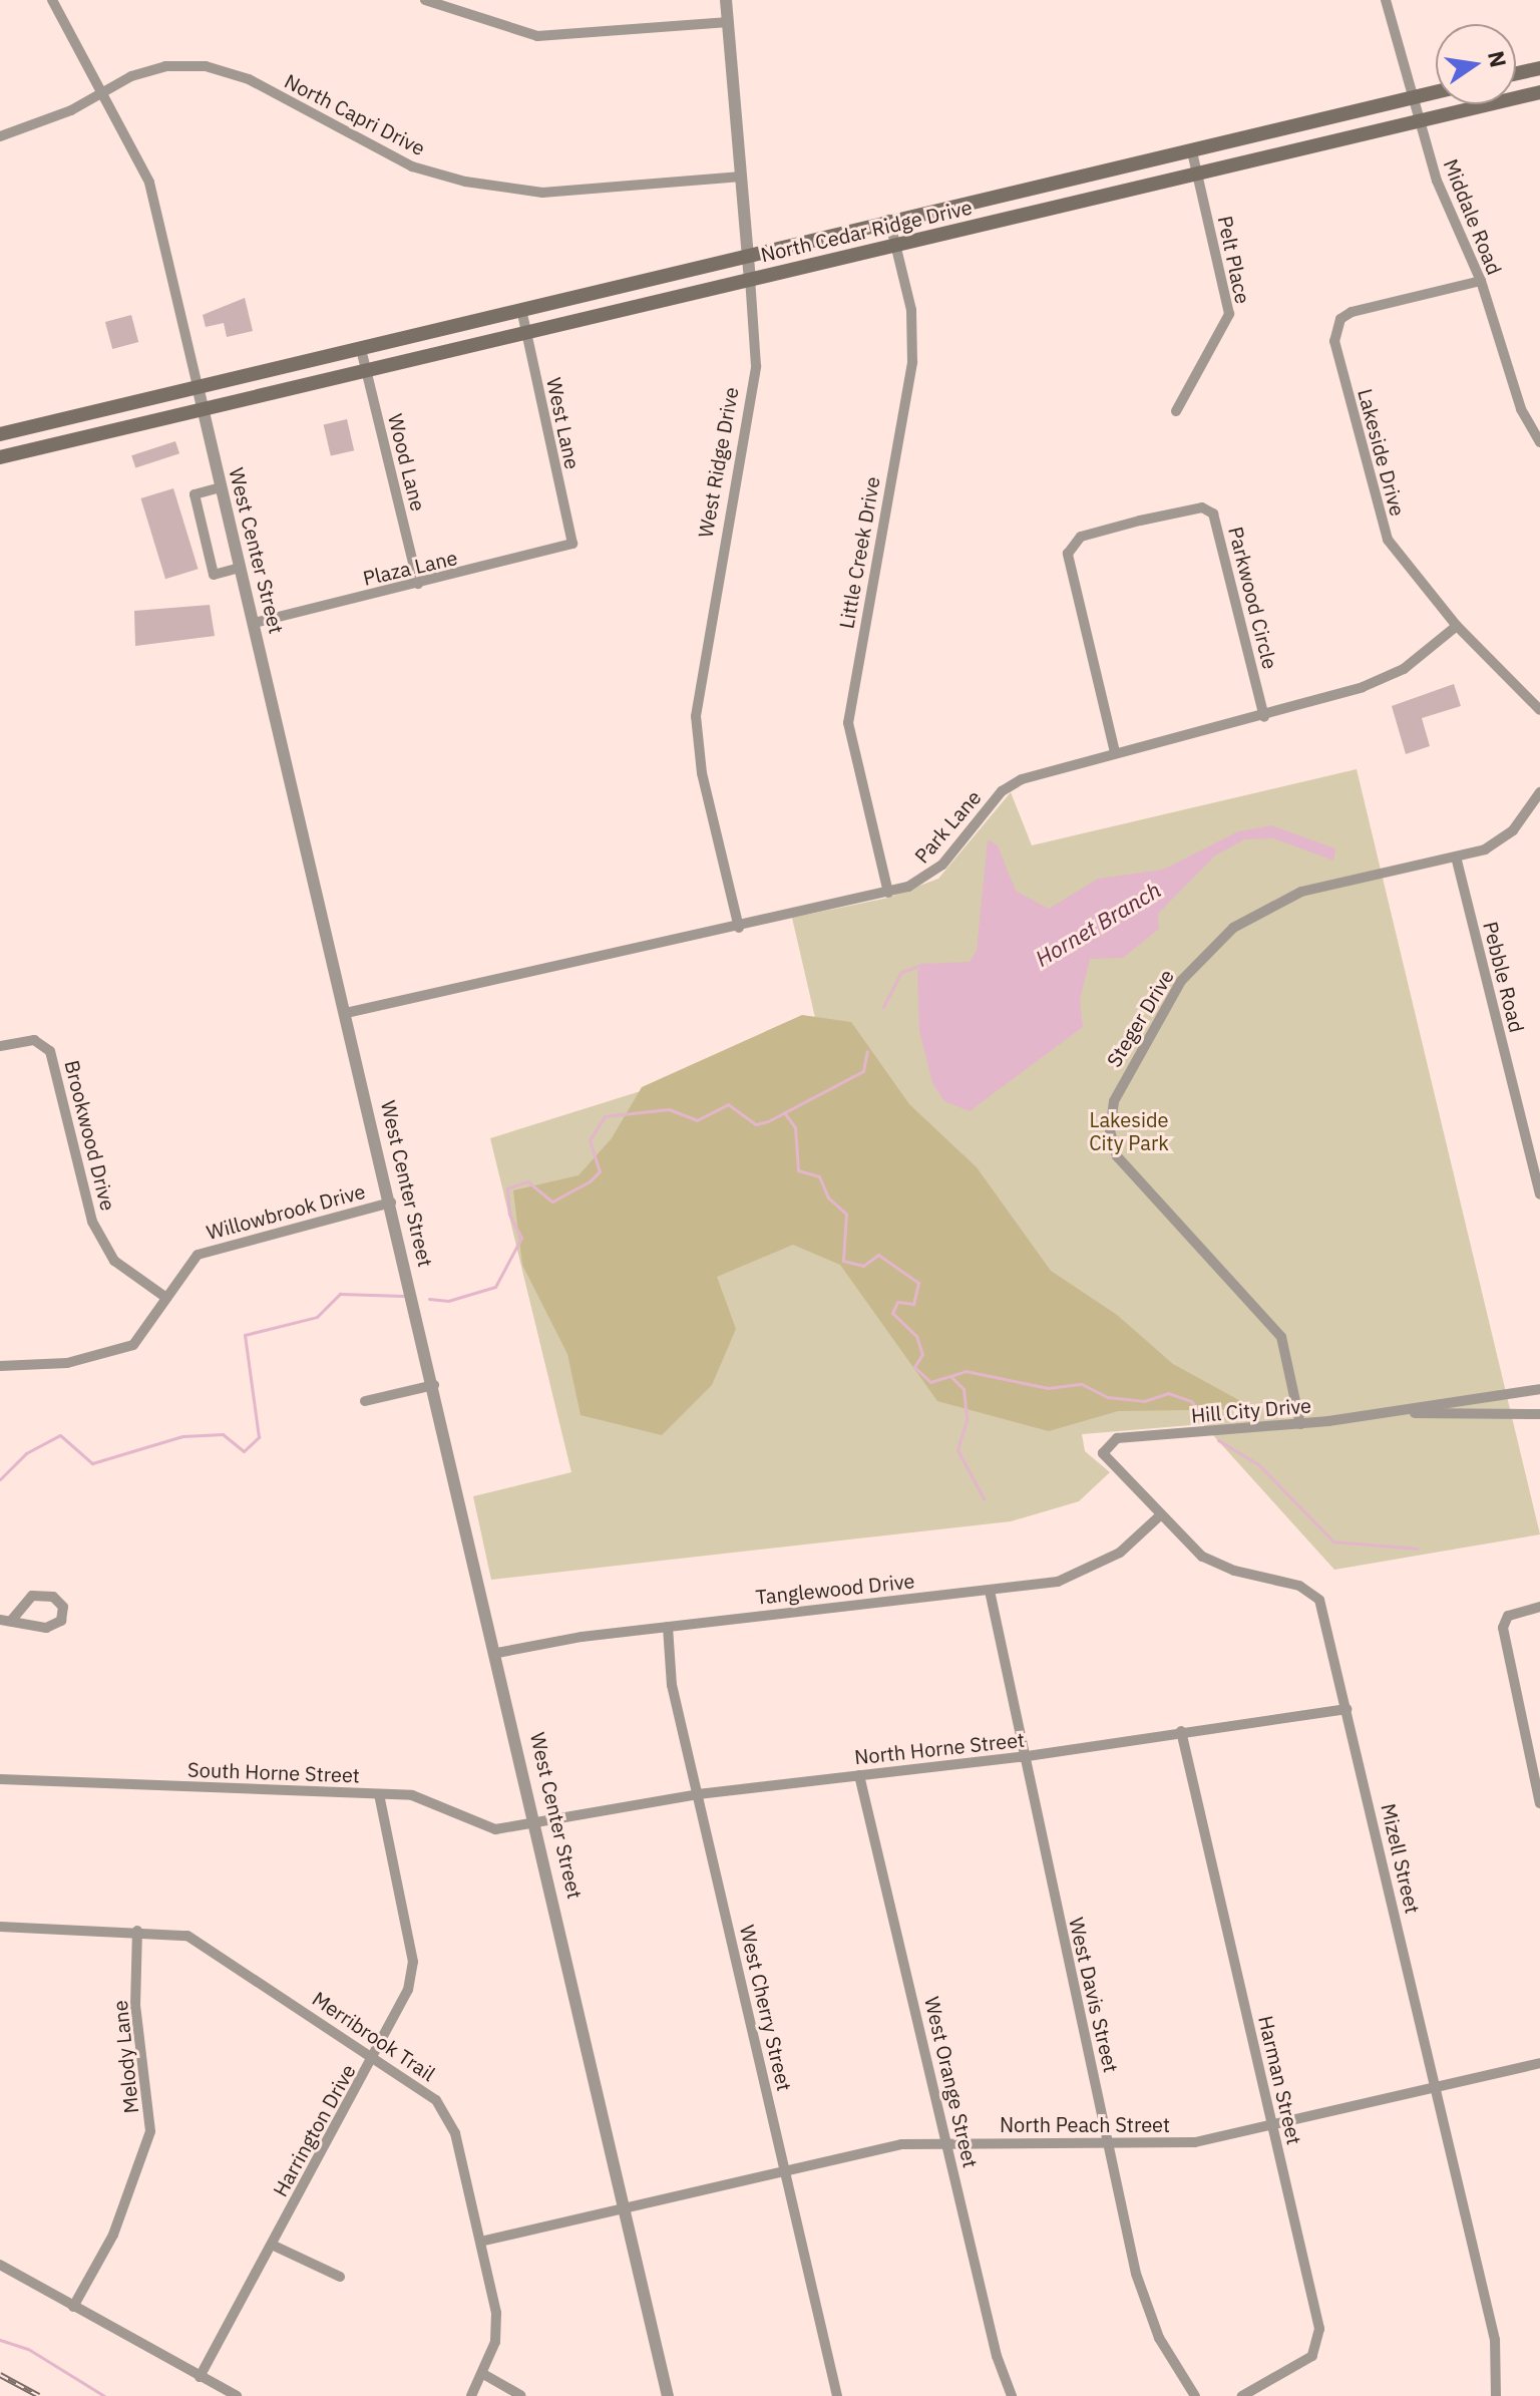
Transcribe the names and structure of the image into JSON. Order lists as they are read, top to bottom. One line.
{"streets":{"main road":["North Cedar Ridge Drive"],"street":["North Capri Drive","Middale Road","Pelt Place","West Lane","Lakeside Drive","Wood Lane","West Ridge Drive","West Center Street","Little Creek Drive","Plaza Lane","Parkwood Circle","Park Lane","Pebble Road","Steger Drive","Brookwood Drive","Willowbrook Drive","Hill City Drive","Tanglewood Drive","North Horne Street","South Horne Street","Mizell Street","West Davis Street","West Cherry Street","Merribrook Trail","Melody Lane","Harman Street","West Orange Street","North Peach Street","Harrington Drive"]},"crossings":[["North Capri Drive","West Ridge Drive"],["North Capri Drive","West Center Street"],["Middale Road","North Cedar Ridge Drive"],["Middale Road","Lakeside Drive"],["North Cedar Ridge Drive","Pelt Place"],["North Cedar Ridge Drive","West Lane"],["North Cedar Ridge Drive","Wood Lane"],["North Cedar Ridge Drive","West Ridge Drive"],["North Cedar Ridge Drive","West Center Street"],["North Cedar Ridge Drive","Little Creek Drive"],["West Lane","Plaza Lane"],["Lakeside Drive","Park Lane"],["Wood Lane","Plaza Lane"],["West Ridge Drive","Park Lane"],["West Center Street","Plaza Lane"],["West Center Street","Park Lane"],["West Center Street","Willowbrook Drive"],["West Center Street","Tanglewood Drive"],["West Center Street","North Horne Street"],["West Center Street","South Horne Street"],["West Center Street","North Peach Street"],["Little Creek Drive","Park Lane"],["Parkwood Circle","Park Lane"],["Pebble Road","Steger Drive"],["Steger Drive","Hill City Drive"],["Brookwood Drive","Willowbrook Drive"],["Hill City Drive","Mizell Street"],["Tanglewood Drive","Mizell Street"],["Tanglewood Drive","West Davis Street"],["Tanglewood Drive","West Cherry Street"],["North Horne Street","South Horne Street"],["North Horne Street","Mizell Street"],["North Horne Street","West Davis Street"],["North Horne Street","West Cherry Street"],["North Horne Street","Harman Street"],["North Horne Street","West Orange Street"],["South Horne Street","Harrington Drive"],["Mizell Street","North Peach Street"],["West Davis Street","North Peach Street"],["West Cherry Street","North Peach Street"],["Merribrook Trail","Melody Lane"],["Merribrook Trail","North Peach Street"],["Merribrook Trail","Harrington Drive"],["Harman Street","North Peach Street"],["West Orange Street","North Peach Street"]],"water":["Hornet Branch"],"parks":["Lakeside City Park"],"north":"right"}
